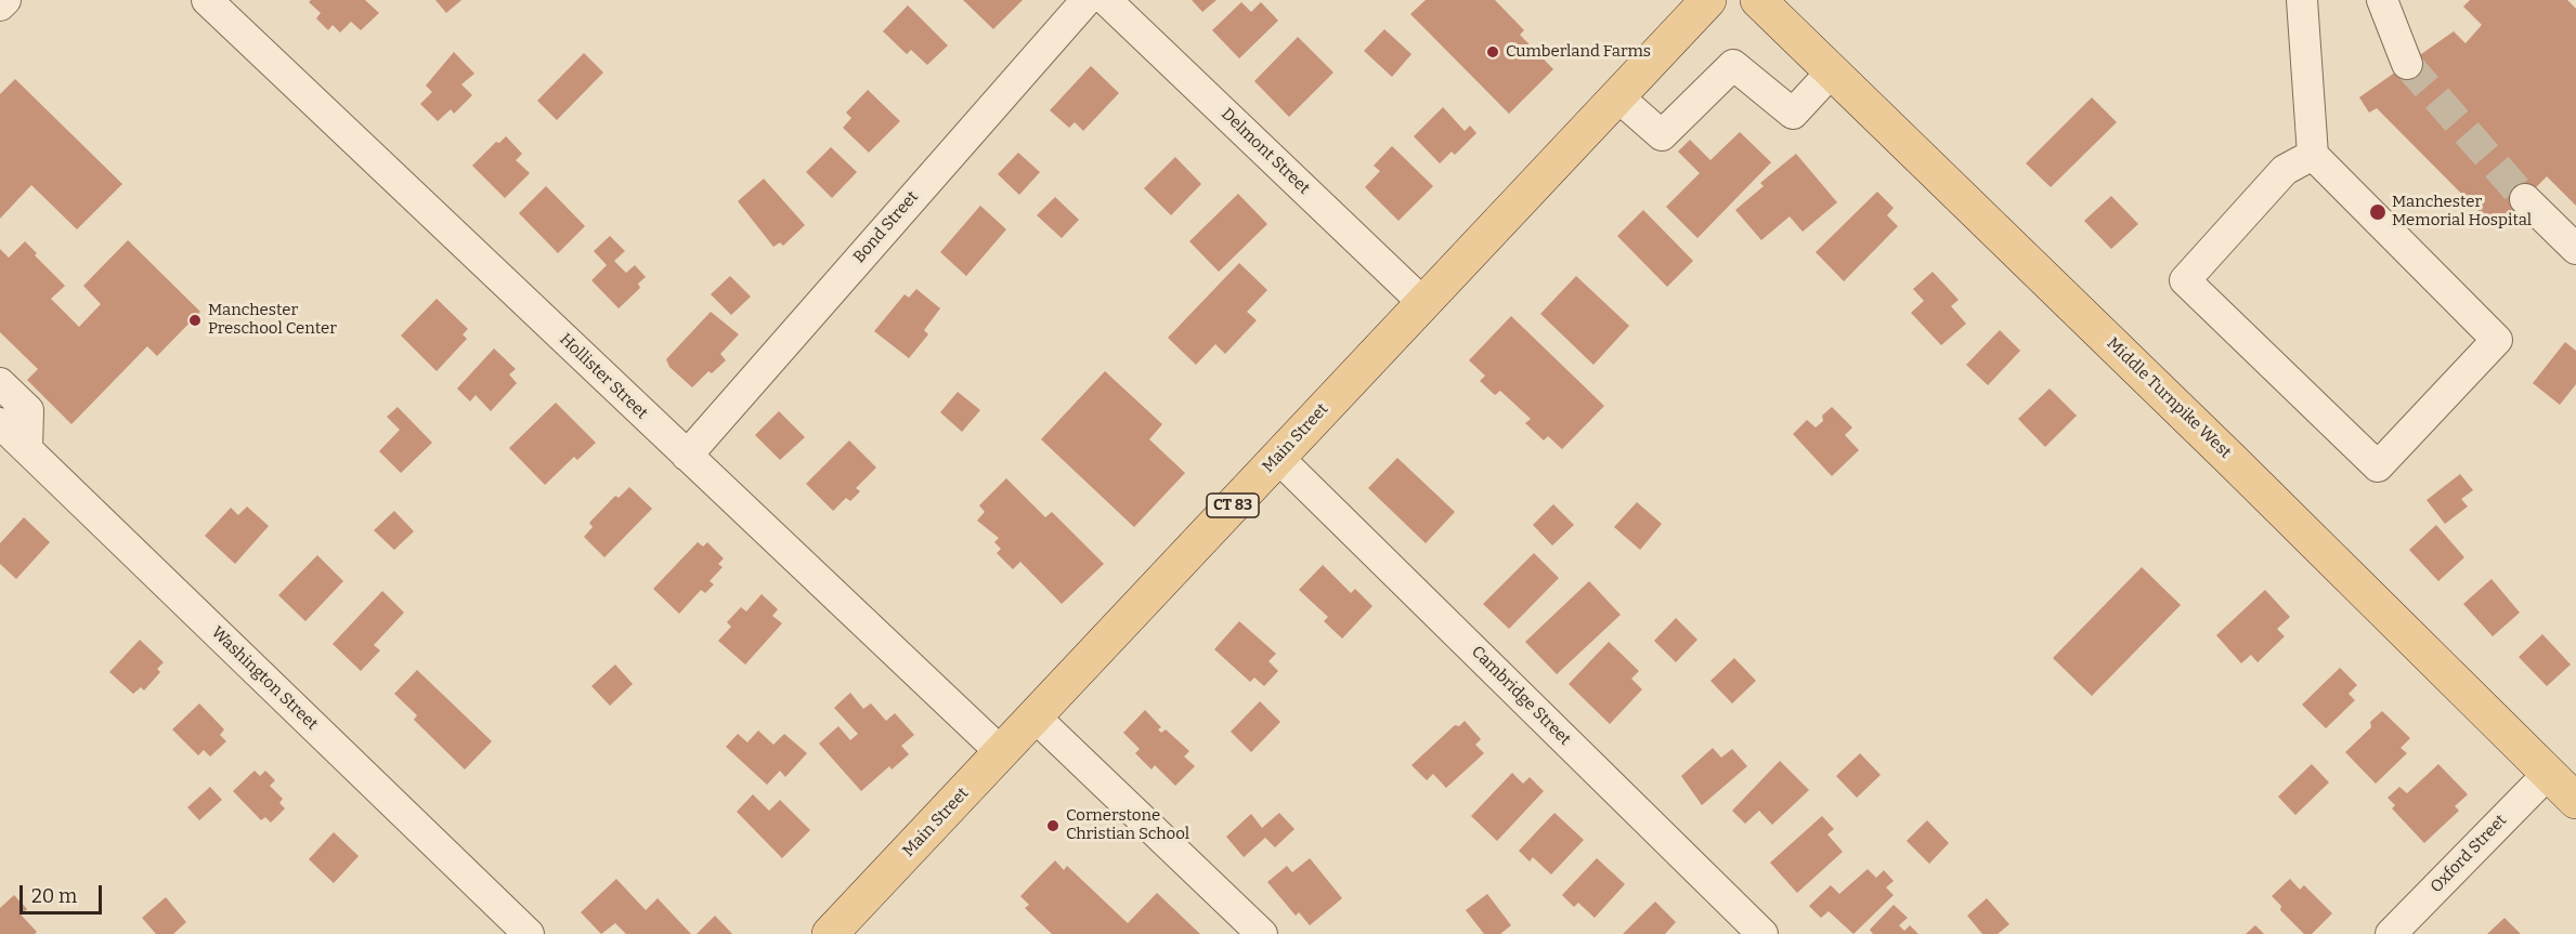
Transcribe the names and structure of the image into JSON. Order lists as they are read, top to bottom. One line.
{"streets":{"main road":["Middle Turnpike West","Main Street","CT 83"],"street":["Delmont Street","Bond Street","Hollister Street","Washington Street","Cambridge Street","Oxford Street"]},"crossings":[["Delmont Street","Main Street"],["Bond Street","Hollister Street"],["Hollister Street","Main Street"],["Middle Turnpike West","Oxford Street"],["Main Street","Cambridge Street"]],"places":["Cumberland Farms","Manchester Memorial Hospital","Manchester Preschool Center","Cornerstone Christian School"],"scale_bar":"20 m"}
